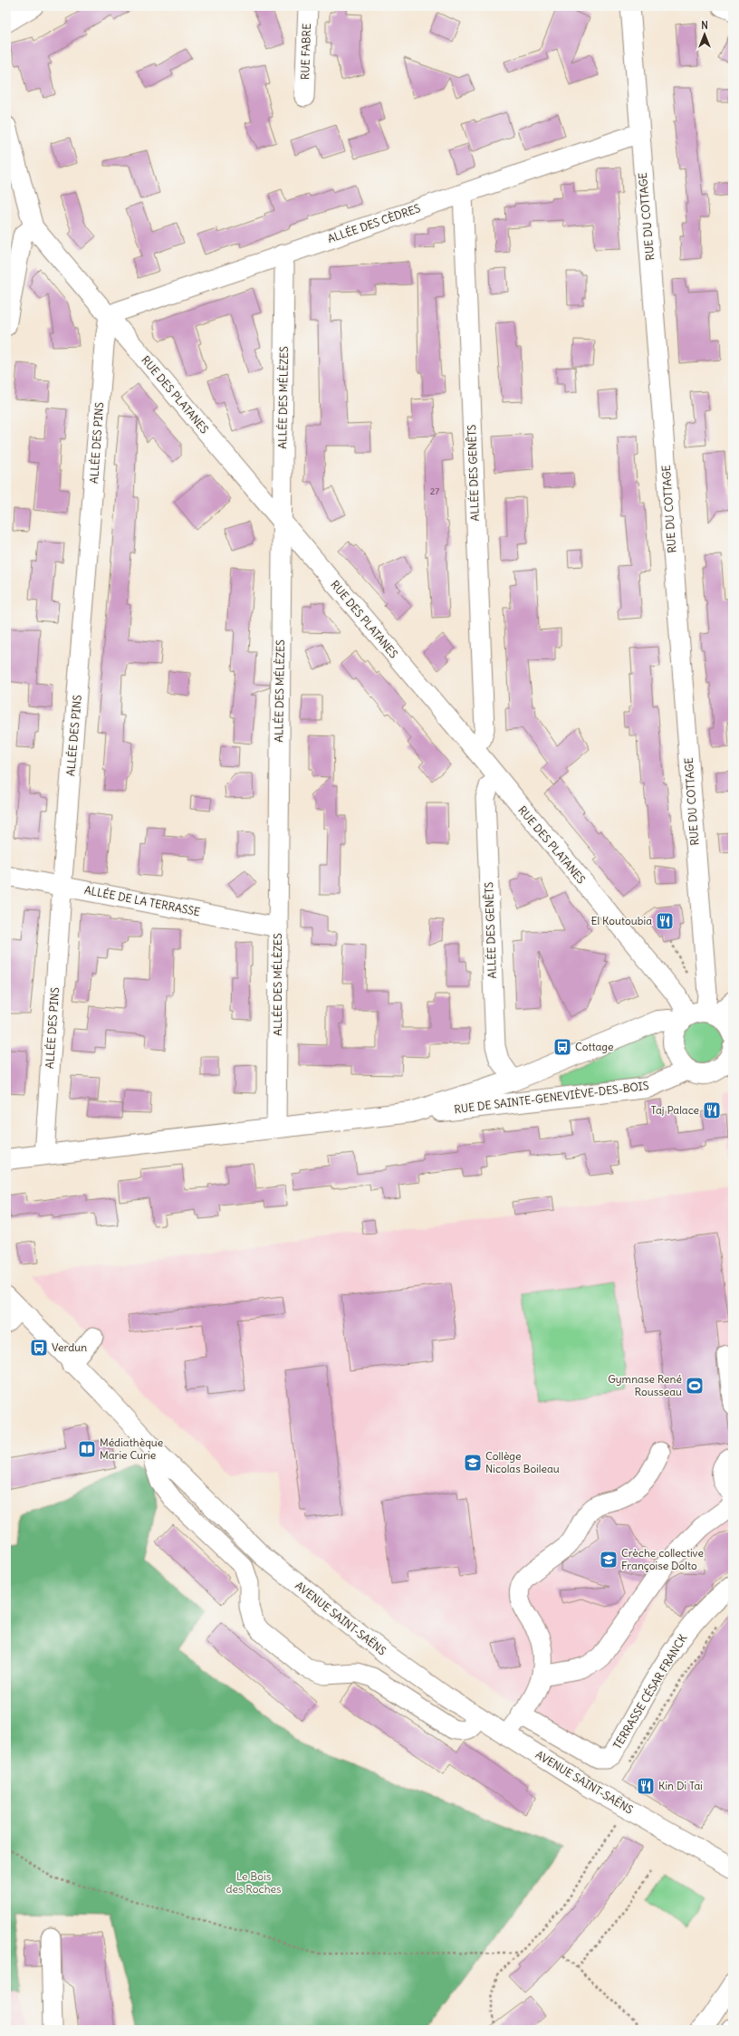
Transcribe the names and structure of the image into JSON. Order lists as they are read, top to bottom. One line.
{"streets":{"main road":["RUE DE SAINTE-GENEVIÈVE-DES-BOIS"],"street":["RUE FABRE","RUE DU COTTAGE","ALLÉE DES CÈDRES","RUE DES PLATANES","ALLÉE DES MÉLÈZES","ALLÉE DES PINS","ALLÉE DES GENÊTS","ALLÉE DE LA TERRASSE","AVENUE SAINT-SAËNS","TERRASSE CÉSAR FRANCK"]},"crossings":[["RUE DU COTTAGE","ALLÉE DES CÈDRES"],["RUE DU COTTAGE","RUE DES PLATANES"],["ALLÉE DES CÈDRES","RUE DES PLATANES"],["ALLÉE DES CÈDRES","ALLÉE DES MÉLÈZES"],["ALLÉE DES CÈDRES","ALLÉE DES PINS"],["ALLÉE DES CÈDRES","ALLÉE DES GENÊTS"],["RUE DES PLATANES","ALLÉE DES MÉLÈZES"],["RUE DES PLATANES","ALLÉE DES PINS"],["RUE DES PLATANES","ALLÉE DES GENÊTS"],["ALLÉE DES MÉLÈZES","ALLÉE DE LA TERRASSE"],["ALLÉE DES PINS","ALLÉE DE LA TERRASSE"]],"parks":["Le Bois des Roches"],"places":{"restaurant":["El Koutoubia","Taj Palace","Kin Di Tai"],"bus stop":["Cottage","Verdun"],"sports":["Gymnase René Rousseau"],"library":["Médiathèque Marie Curie"],"school or university":["Collège Nicolas Boileau","Crèche collective Françoise Dolto"]},"house_numbers":["27"],"north":"top"}
